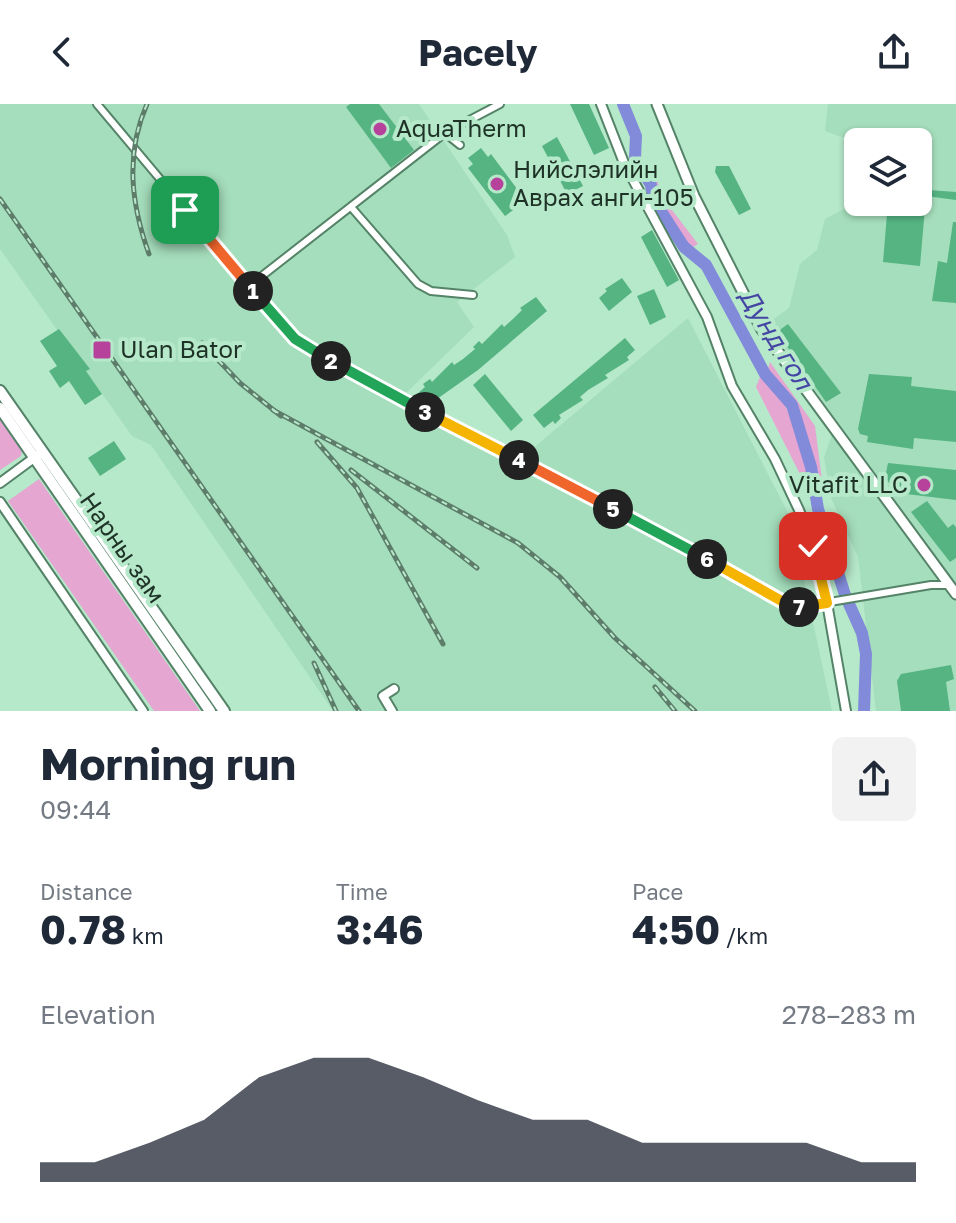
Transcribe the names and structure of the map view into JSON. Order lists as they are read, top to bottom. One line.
{"streets":{"main road":["Нарны зам"]},"water":["Дунд гол"],"places":{"other":["AquaTherm","Нийслэлийн Аврах анги-105","Vitafit LLC"],"transit":["Ulan Bator"]},"page":{"header":"Pacely","pins":["1","2","3","4","5","6","7"],"heading":["Morning run","09:44"],"stats":[["Distance","0.78 km"],["Time","3:46"],["Pace","4:50 /km"]],"chart":["Elevation","278–283 m"]}}
